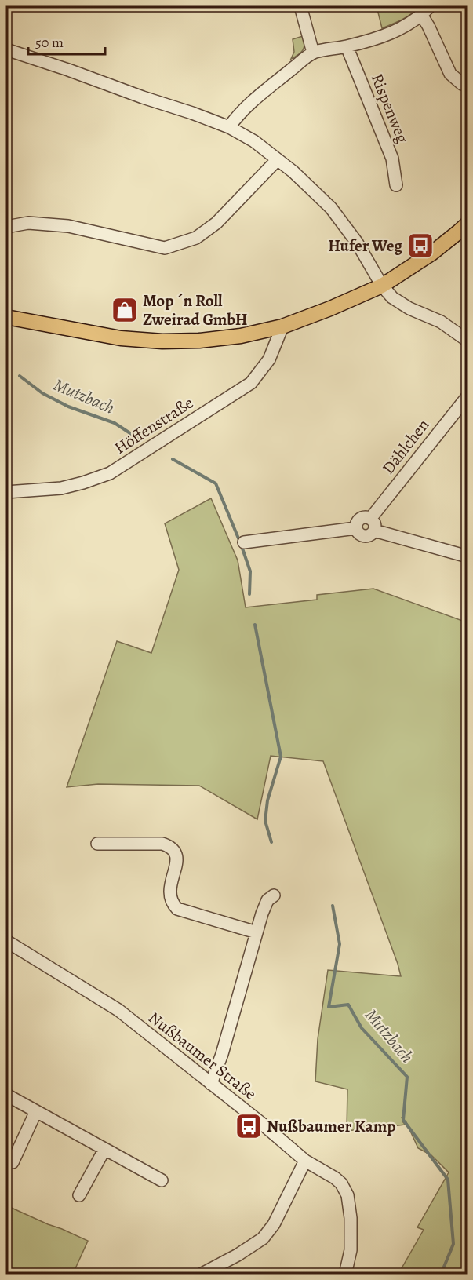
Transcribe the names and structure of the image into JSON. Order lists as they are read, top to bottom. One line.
{"streets":{"street":["Rispenweg","Höffenstraße","Dählchen","Nußbaumer Straße"]},"water":["Mutzbach"],"places":{"bus stop":["Hufer Weg","Nußbaumer Kamp"],"shop":["Mop ´n Roll Zweirad GmbH"]},"scale_bar":"50 m"}
